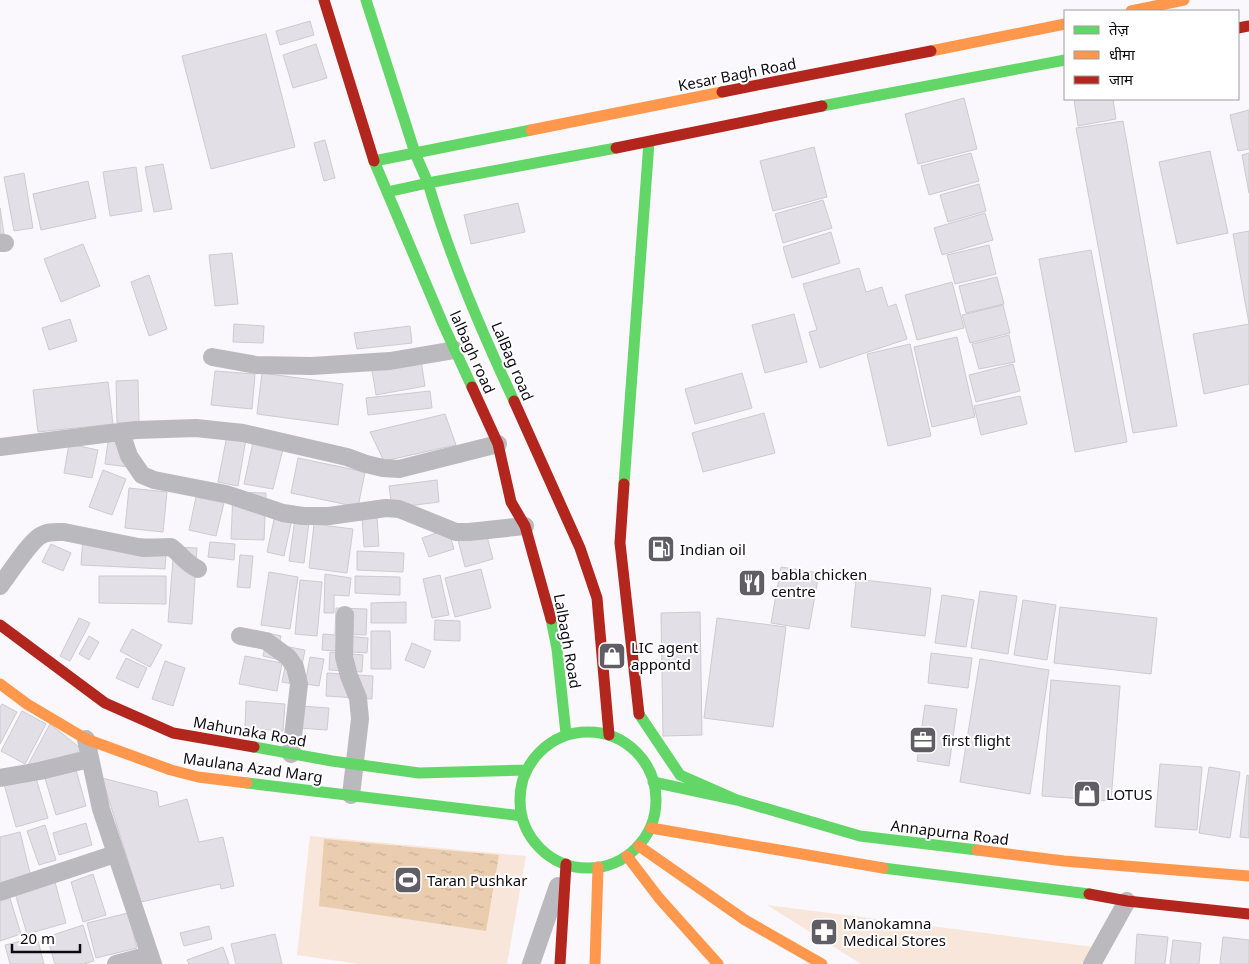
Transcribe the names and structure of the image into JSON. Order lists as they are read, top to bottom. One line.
{"streets":{"main road":["Kesar Bagh Road","lalbagh road","LalBag road","Lalbagh Road","Mahunaka Road","Maulana Azad Marg","Annapurna Road"]},"crossings":[["Kesar Bagh Road","lalbagh road"],["Kesar Bagh Road","LalBag road"],["lalbagh road","Lalbagh Road"],["LalBag road","Lalbagh Road"],["LalBag road","Mahunaka Road"],["LalBag road","Maulana Azad Marg"],["LalBag road","Annapurna Road"],["Lalbagh Road","Mahunaka Road"],["Lalbagh Road","Maulana Azad Marg"],["Lalbagh Road","Annapurna Road"],["Mahunaka Road","Maulana Azad Marg"],["Mahunaka Road","Annapurna Road"],["Maulana Azad Marg","Annapurna Road"]],"places":{"fuel station":["Indian oil"],"restaurant":["babla chicken centre"],"shop":["LIC agent appontd","LOTUS"],"office":["first flight"],"sports":["Taran Pushkar"],"pharmacy":["Manokamna Medical Stores"]},"legend":["तेज़","धीमा","जाम"],"scale_bar":"20 m"}
